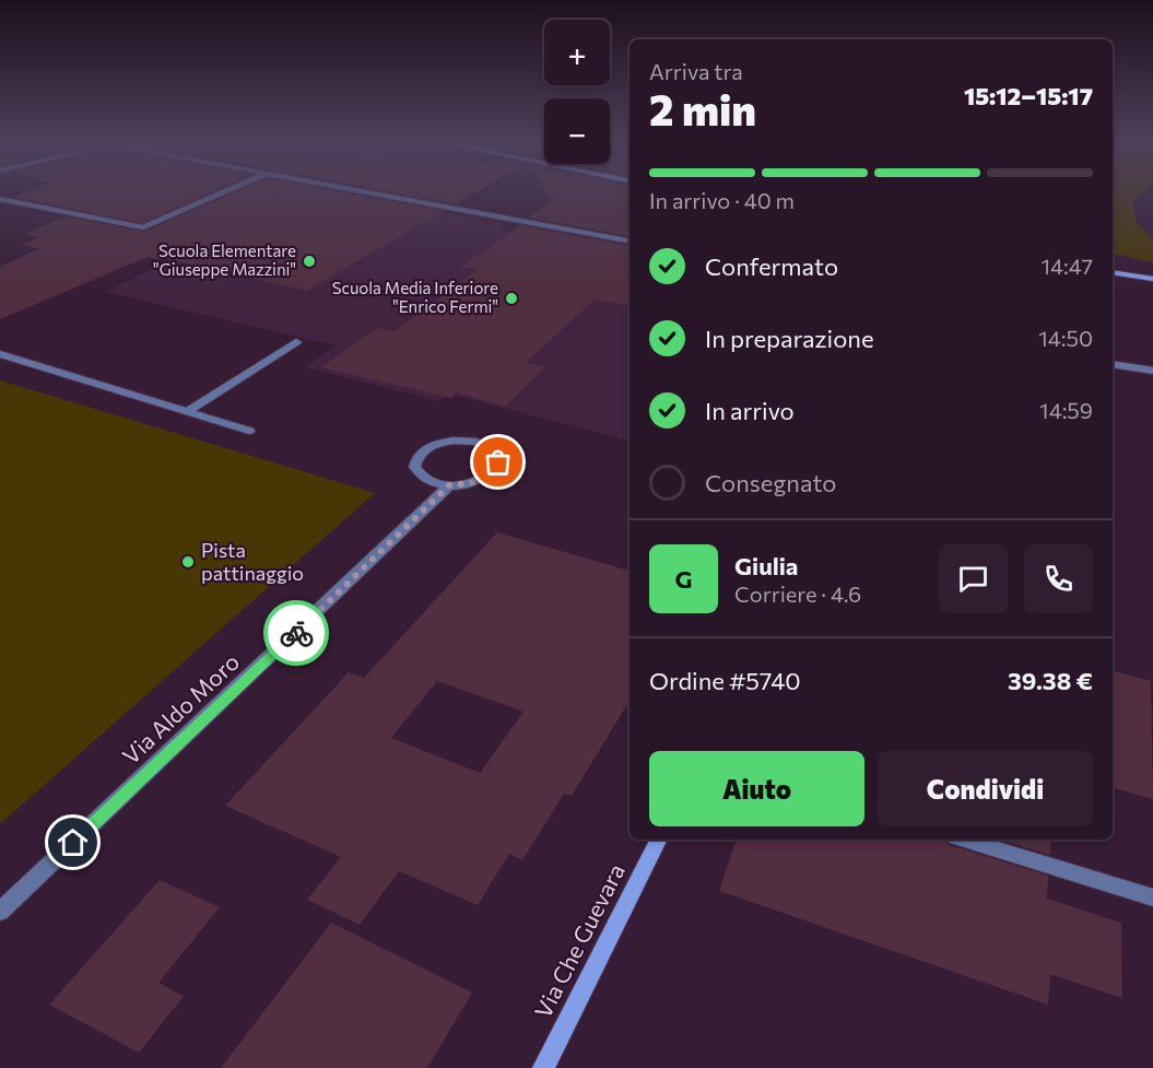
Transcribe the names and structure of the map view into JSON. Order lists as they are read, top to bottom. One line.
{"streets":{"main road":["Via Che Guevara"],"street":["Via Aldo Moro"]},"places":["Scuola Elementare \"Giuseppe Mazzini\"","Scuola Media Inferiore \"Enrico Fermi\"","Pista pattinaggio"],"page":{"map_buttons":["+","−"],"heading":["2 min","Arriva tra","15:12–15:17"],"panel":["Giulia","Corriere · 4.6","Ordine #5740","39.38 €"],"bar":"In arrivo · 40 m","list":[["Confermato","14:47"],["In preparazione","14:50"],["In arrivo","14:59"],"Consegnato"],"round":"G","buttons":["Aiuto","Condividi"]}}
